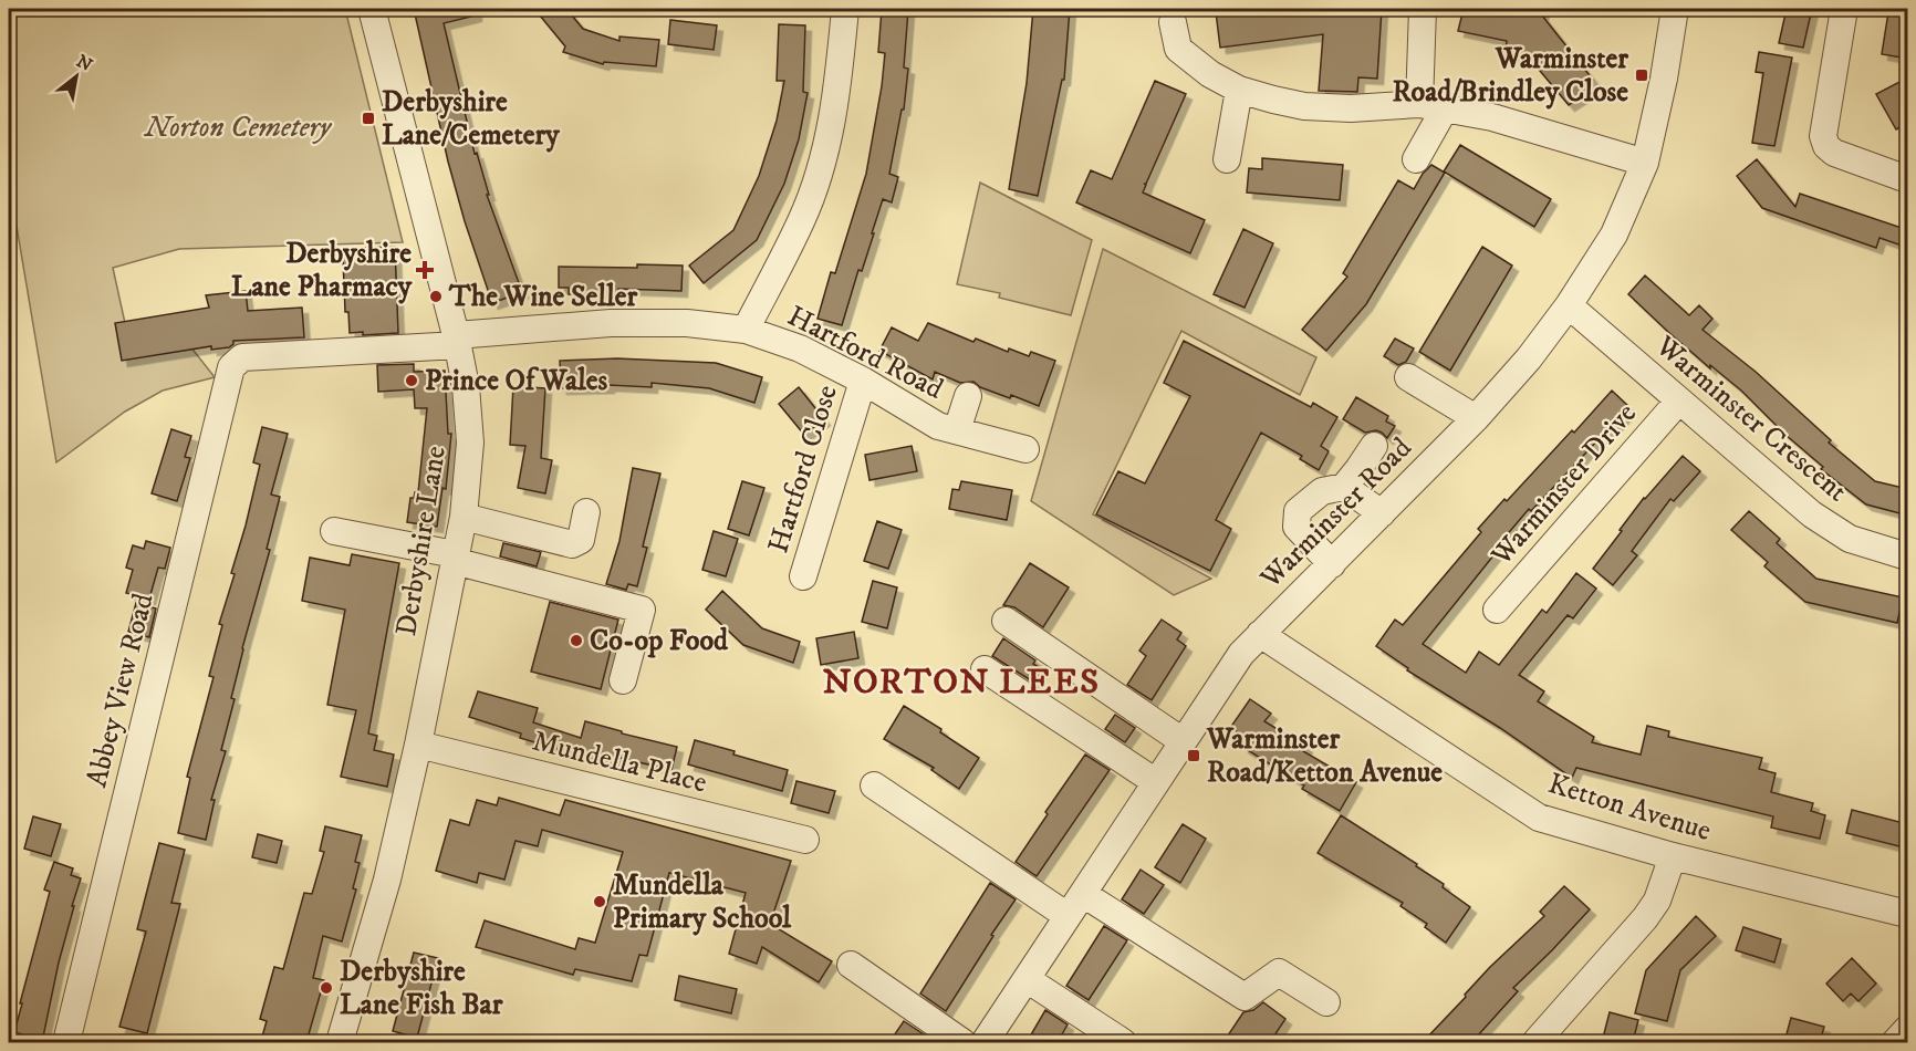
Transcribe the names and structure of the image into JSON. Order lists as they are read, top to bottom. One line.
{"streets":{"street":["Hartford Road","Warminster Crescent","Hartford Close","Warminster Drive","Warminster Road","Derbyshire Lane","Abbey View Road","Mundella Place","Ketton Avenue"]},"crossings":[["Hartford Road","Hartford Close"],["Hartford Road","Derbyshire Lane"],["Hartford Road","Abbey View Road"],["Warminster Crescent","Warminster Drive"],["Warminster Crescent","Warminster Road"],["Warminster Road","Ketton Avenue"],["Derbyshire Lane","Mundella Place"]],"districts":["NORTON LEES"],"parks":["Norton Cemetery"],"places":{"transit":["Warminster Road/Brindley Close","Derbyshire Lane/Cemetery","Warminster Road/Ketton Avenue"],"health":["Derbyshire Lane Pharmacy"],"other":["The Wine Seller","Prince Of Wales","Co-op Food","Mundella Primary School","Derbyshire Lane Fish Bar"]},"north":"top right"}
